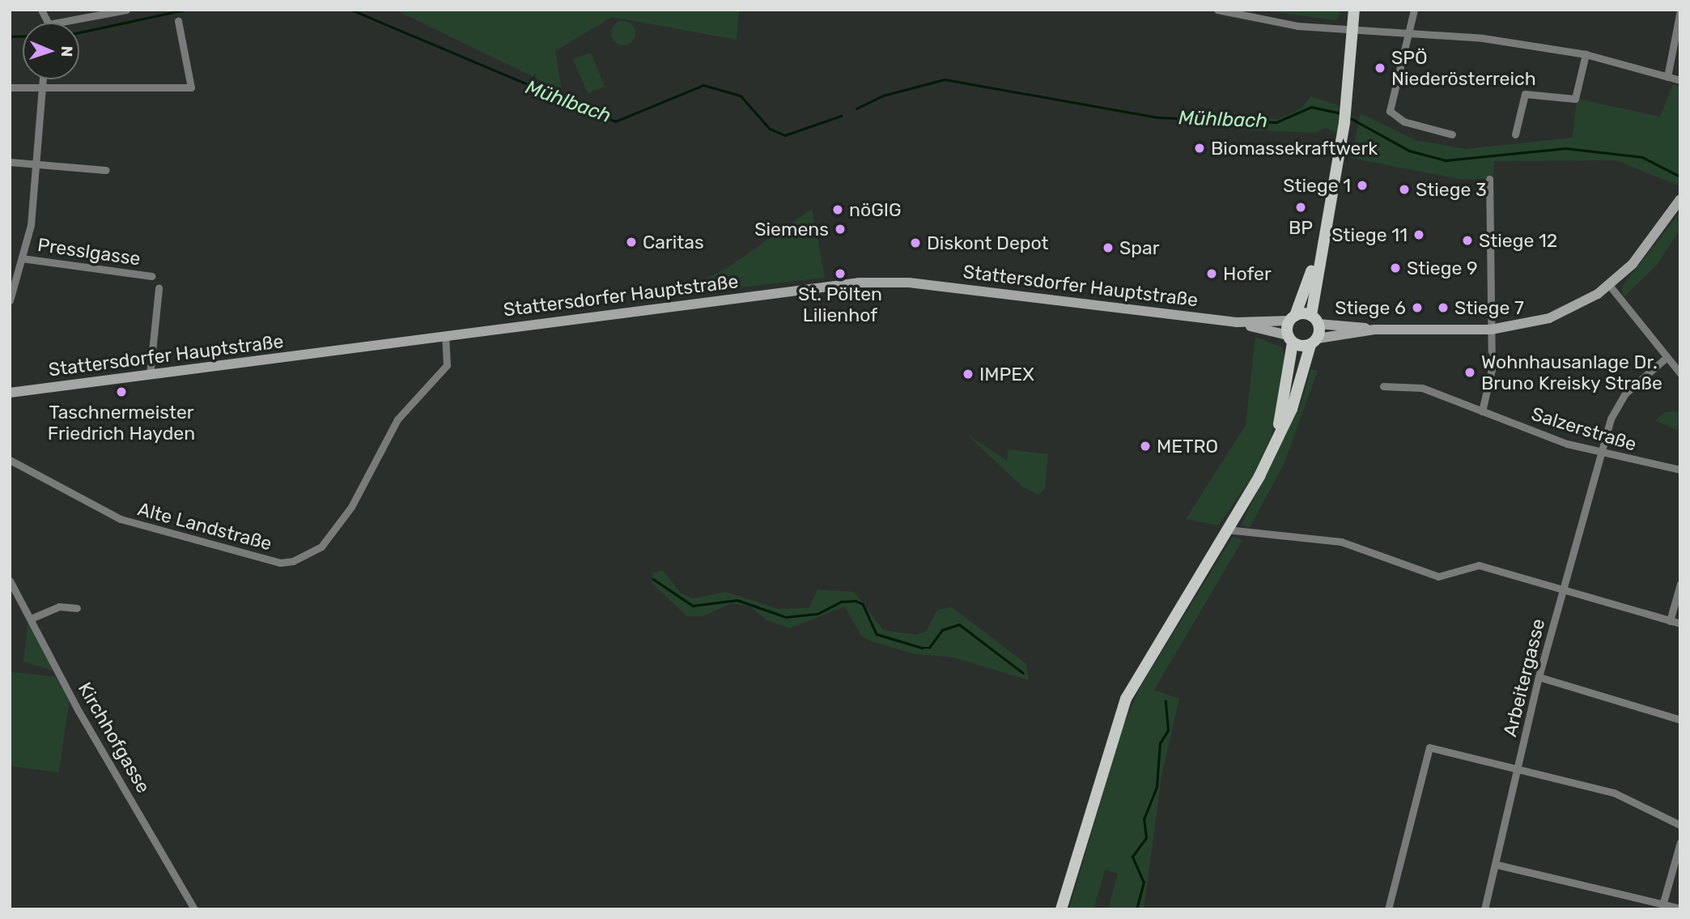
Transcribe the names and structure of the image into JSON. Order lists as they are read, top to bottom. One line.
{"streets":{"main road":["Stattersdorfer Hauptstraße"],"street":["Presslgasse","Salzerstraße","Alte Landstraße","Arbeitergasse","Kirchhofgasse"]},"crossings":[["Stattersdorfer Hauptstraße","Alte Landstraße"],["Salzerstraße","Arbeitergasse"]],"water":["Mühlbach"],"places":["SPÖ Niederösterreich","Biomassekraftwerk","Stiege 1","Stiege 3","BP","nöGIG","Siemens","Stiege 11","Stiege 12","Caritas","Diskont Depot","Spar","Stiege 9","St. Pölten Lilienhof","Hofer","Stiege 6","Stiege 7","Wohnhausanlage Dr. Bruno Kreisky Straße","IMPEX","Taschnermeister Friedrich Hayden","METRO"],"north":"right"}
